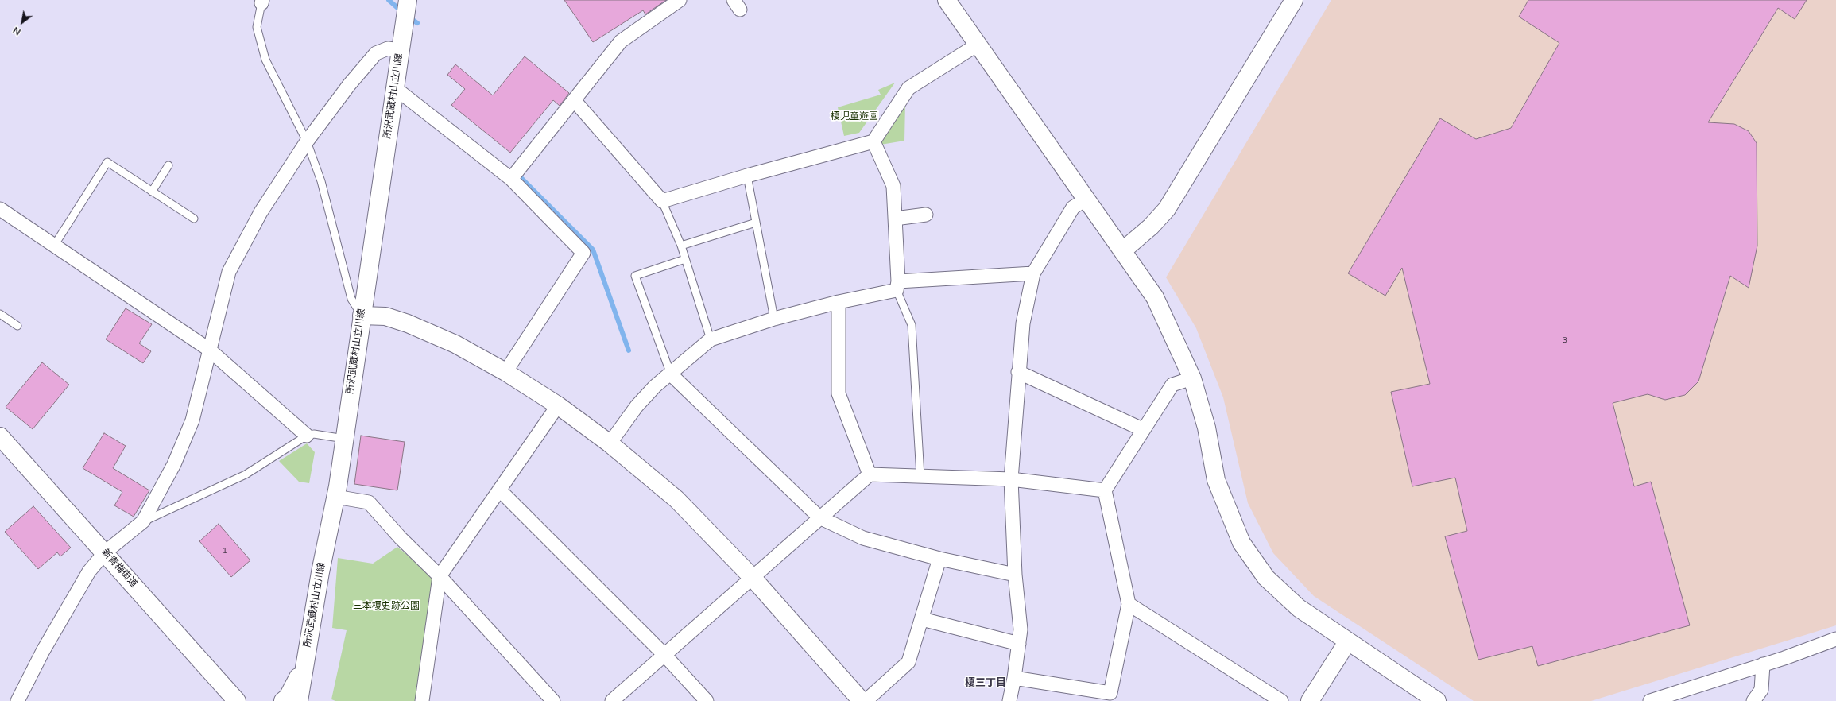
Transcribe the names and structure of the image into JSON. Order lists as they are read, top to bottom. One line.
{"streets":{"street":["所沢武蔵村山立川線","新青梅街道"]},"districts":["榎三丁目"],"parks":["榎児童遊園","三本榎史跡公園"],"house_numbers":["3","1"],"north":"bottom left"}
